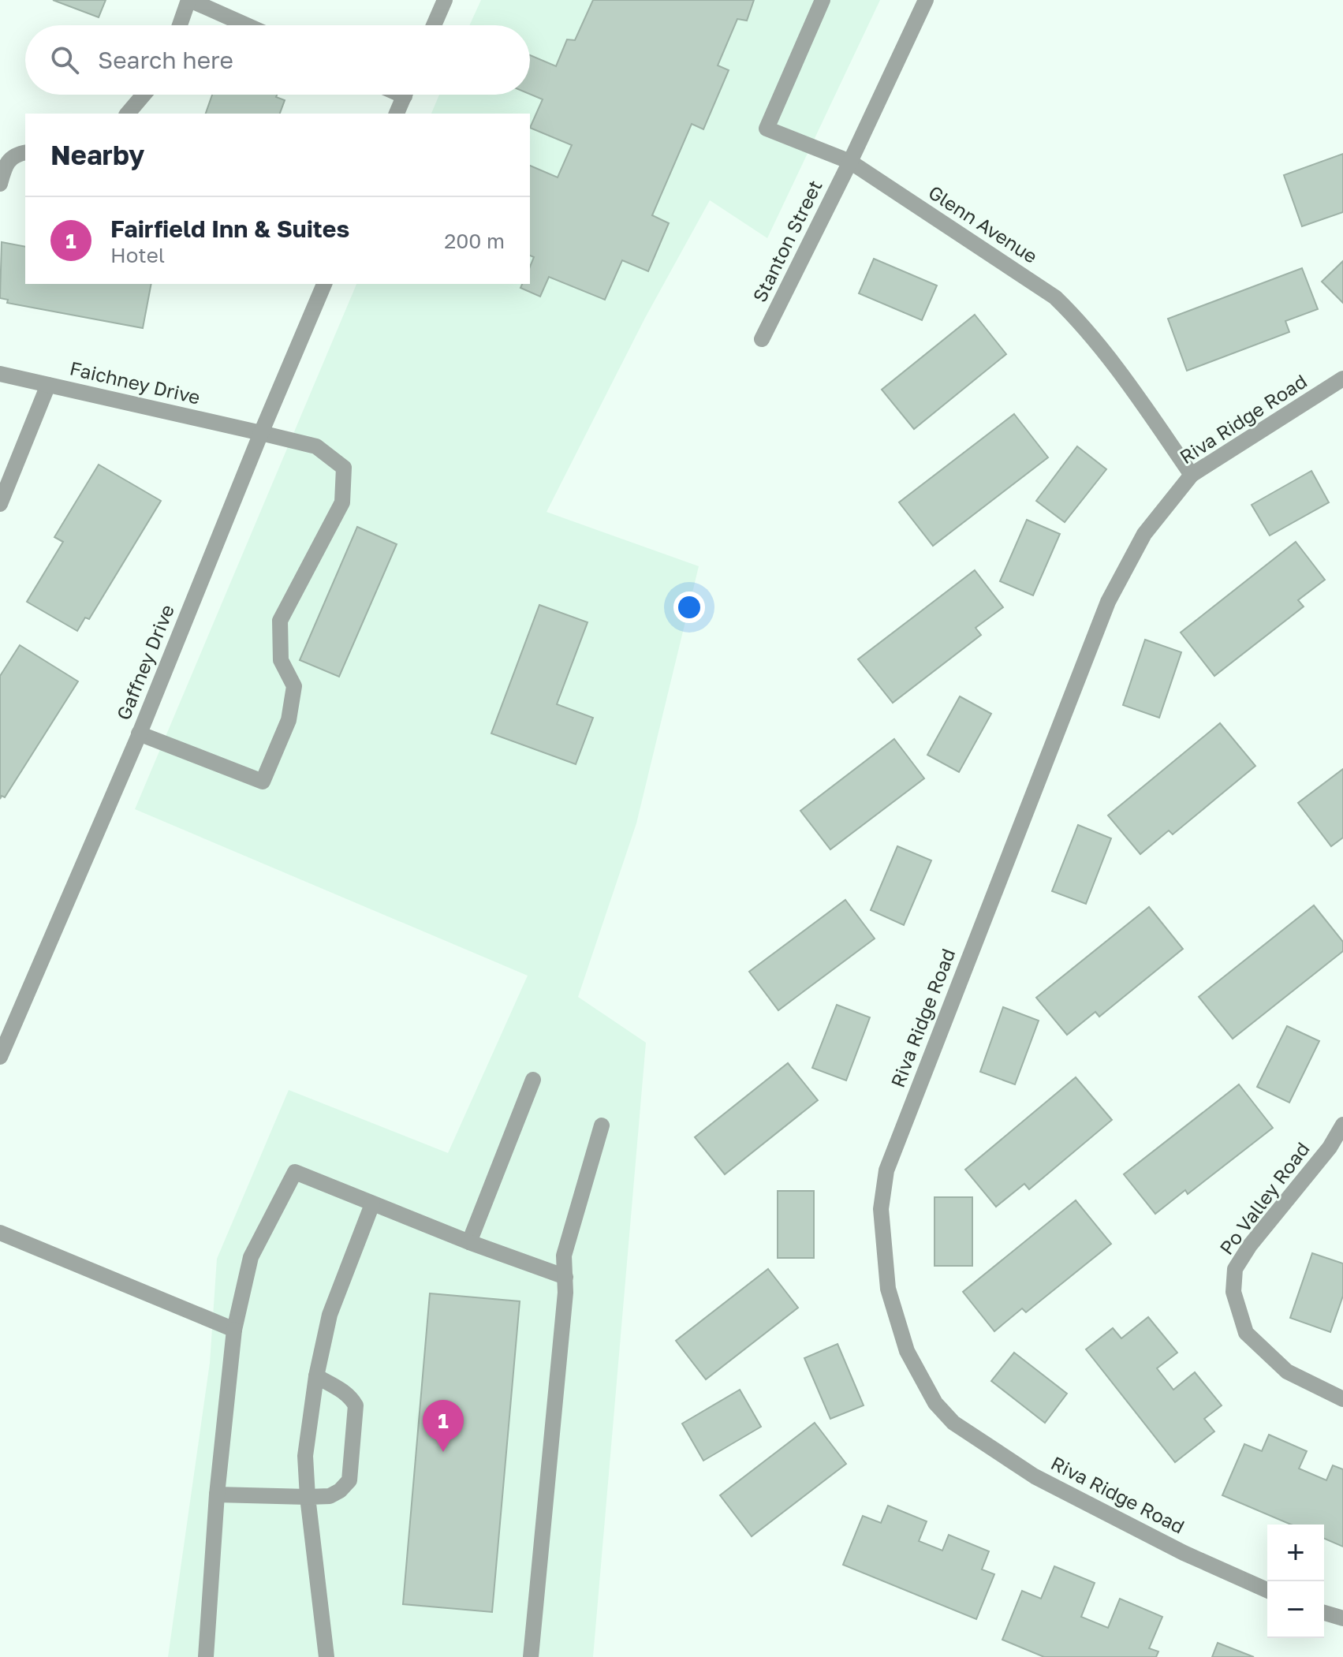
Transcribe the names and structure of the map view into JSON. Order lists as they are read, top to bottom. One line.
{"streets":{"street":["Glenn Avenue","Stanton Street","Faichney Drive","Riva Ridge Road","Gaffney Drive","Po Valley Road"]},"crossings":[["Glenn Avenue","Stanton Street"],["Glenn Avenue","Riva Ridge Road"],["Faichney Drive","Gaffney Drive"]],"page":{"search":"Search here","heading":"Nearby","list":[{"mark":"1","name":"Fairfield Inn & Suites","note":"Hotel","value":"200 m"}],"pins":"1","map_buttons":["+","−"]}}
